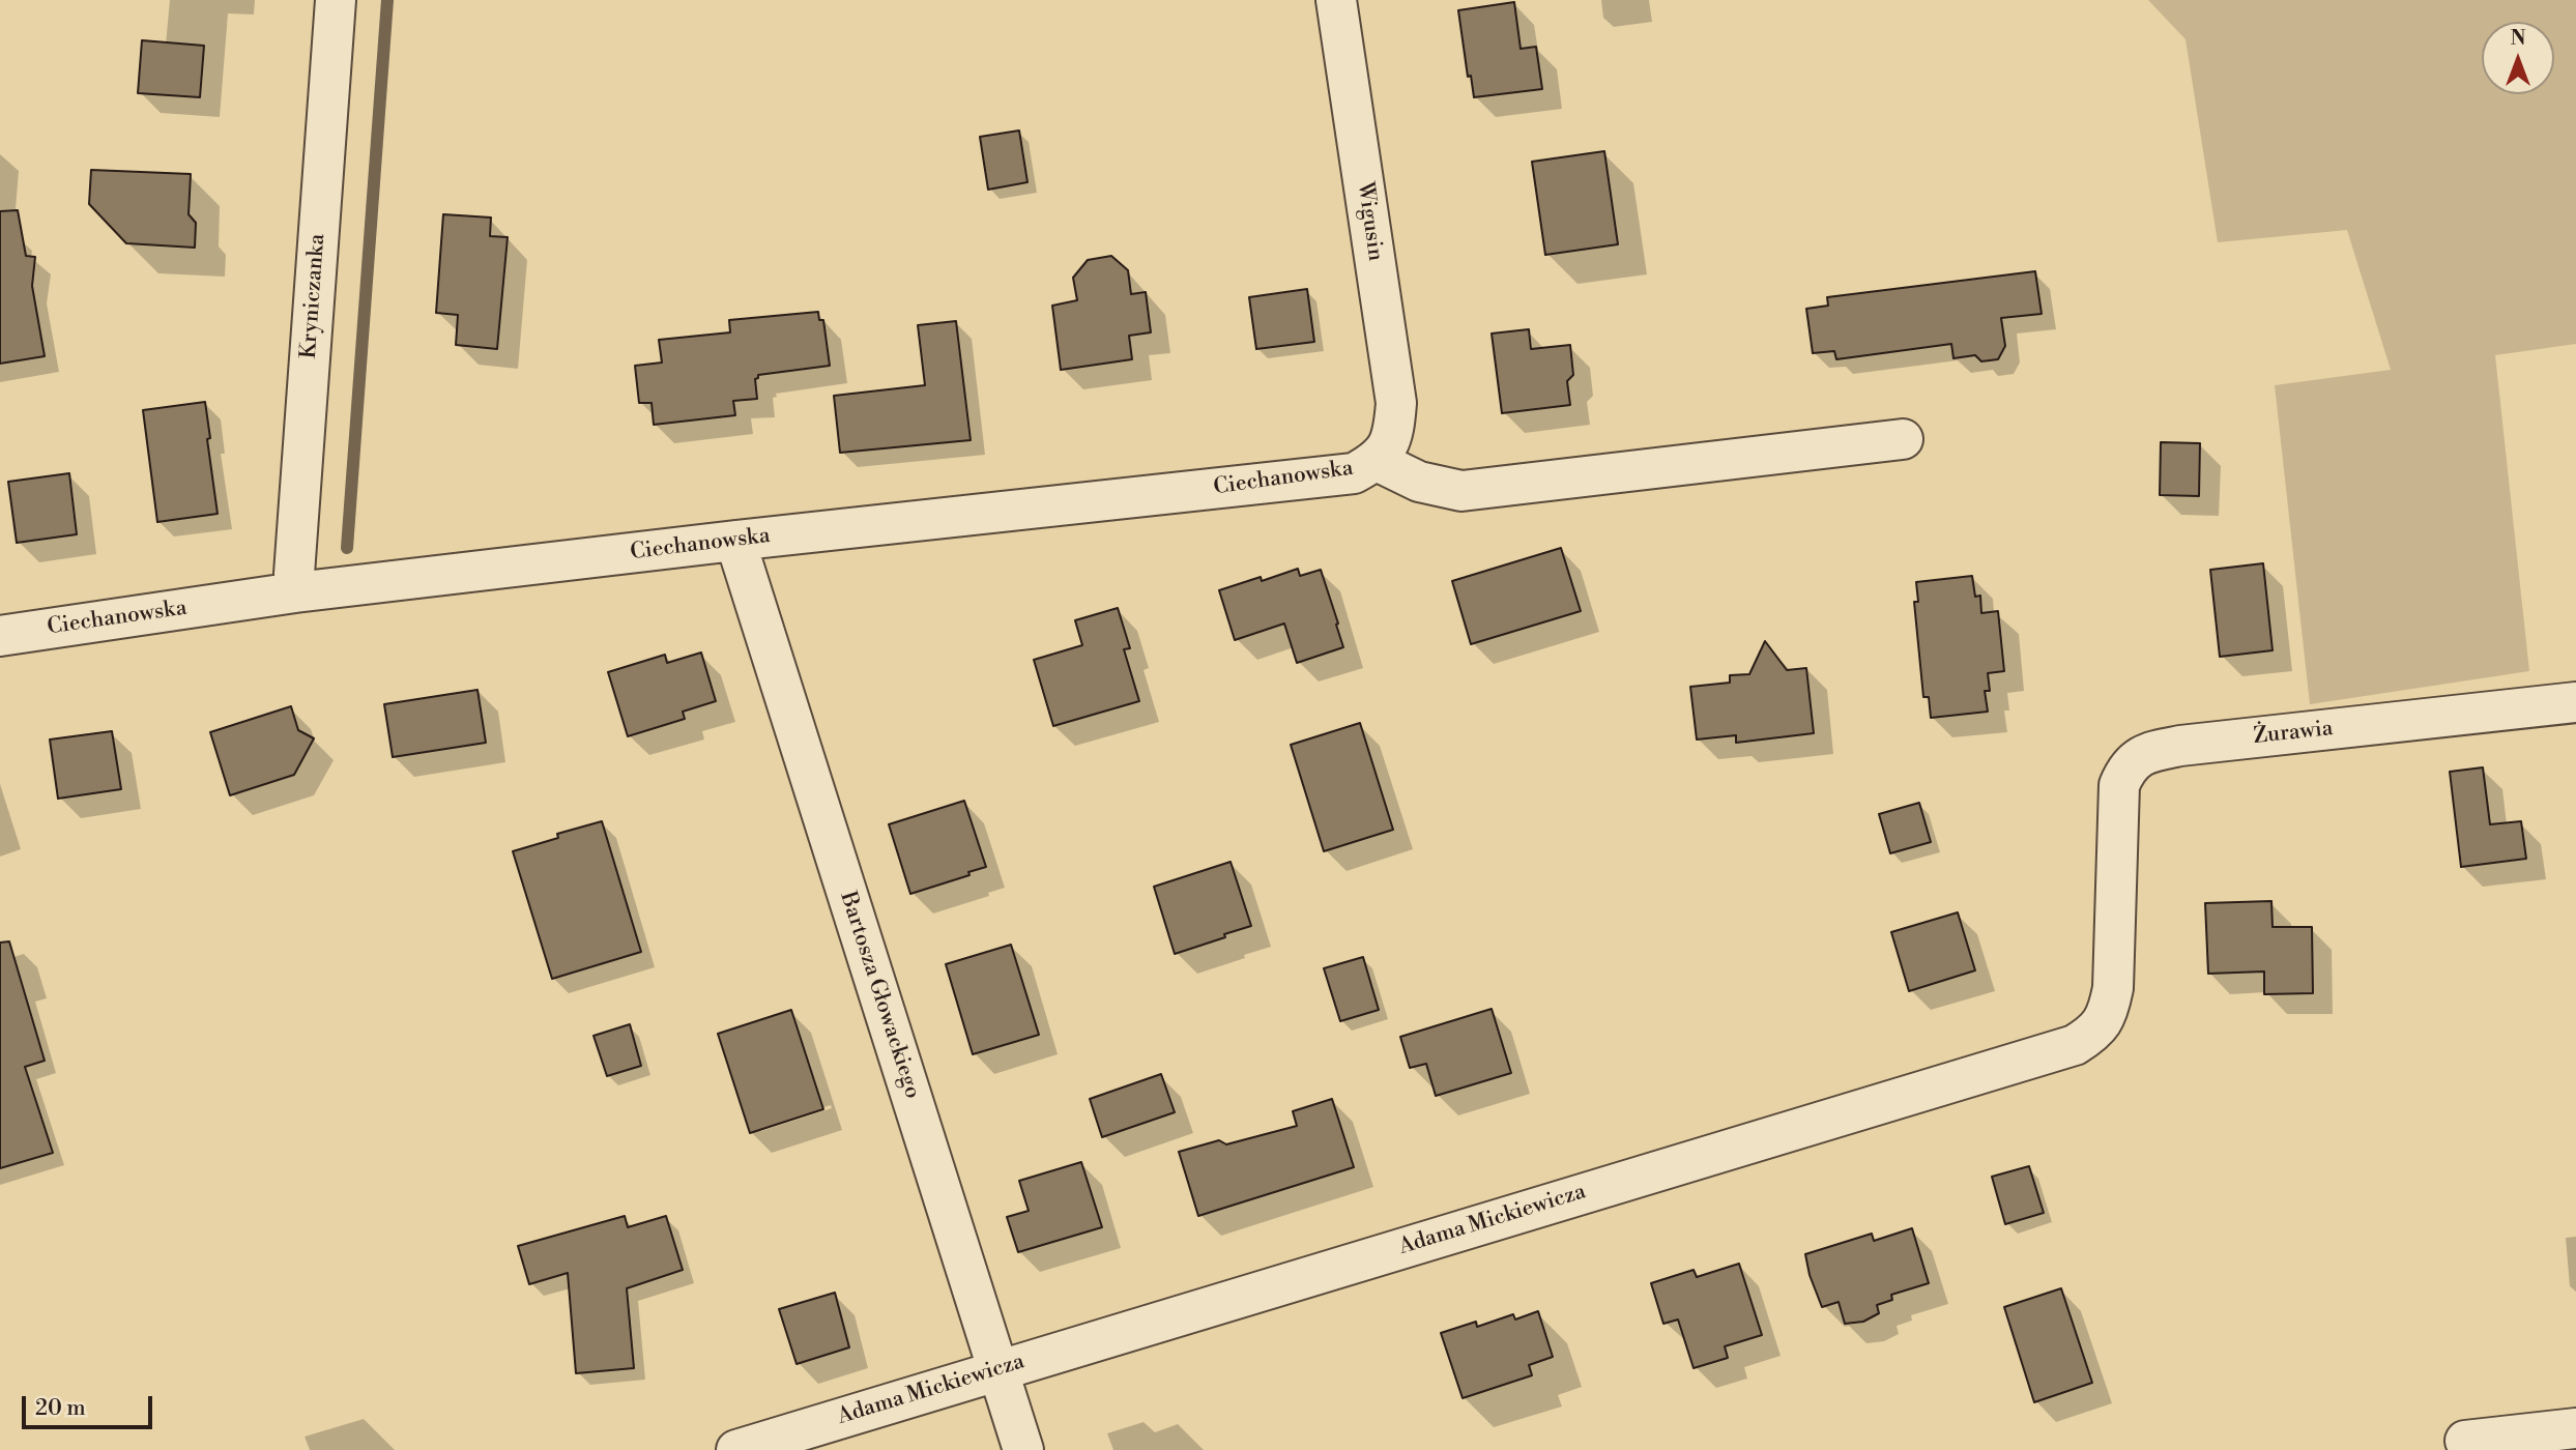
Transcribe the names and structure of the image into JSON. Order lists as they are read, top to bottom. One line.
{"streets":{"street":["Wigusin","Kryniczanka","Ciechanowska","Żurawia","Bartosza Głowackiego","Adama Mickiewicza"]},"crossings":[["Wigusin","Ciechanowska"],["Kryniczanka","Ciechanowska"],["Ciechanowska","Bartosza Głowackiego"],["Żurawia","Adama Mickiewicza"],["Bartosza Głowackiego","Adama Mickiewicza"]],"scale_bar":"20 m","north":"top"}
